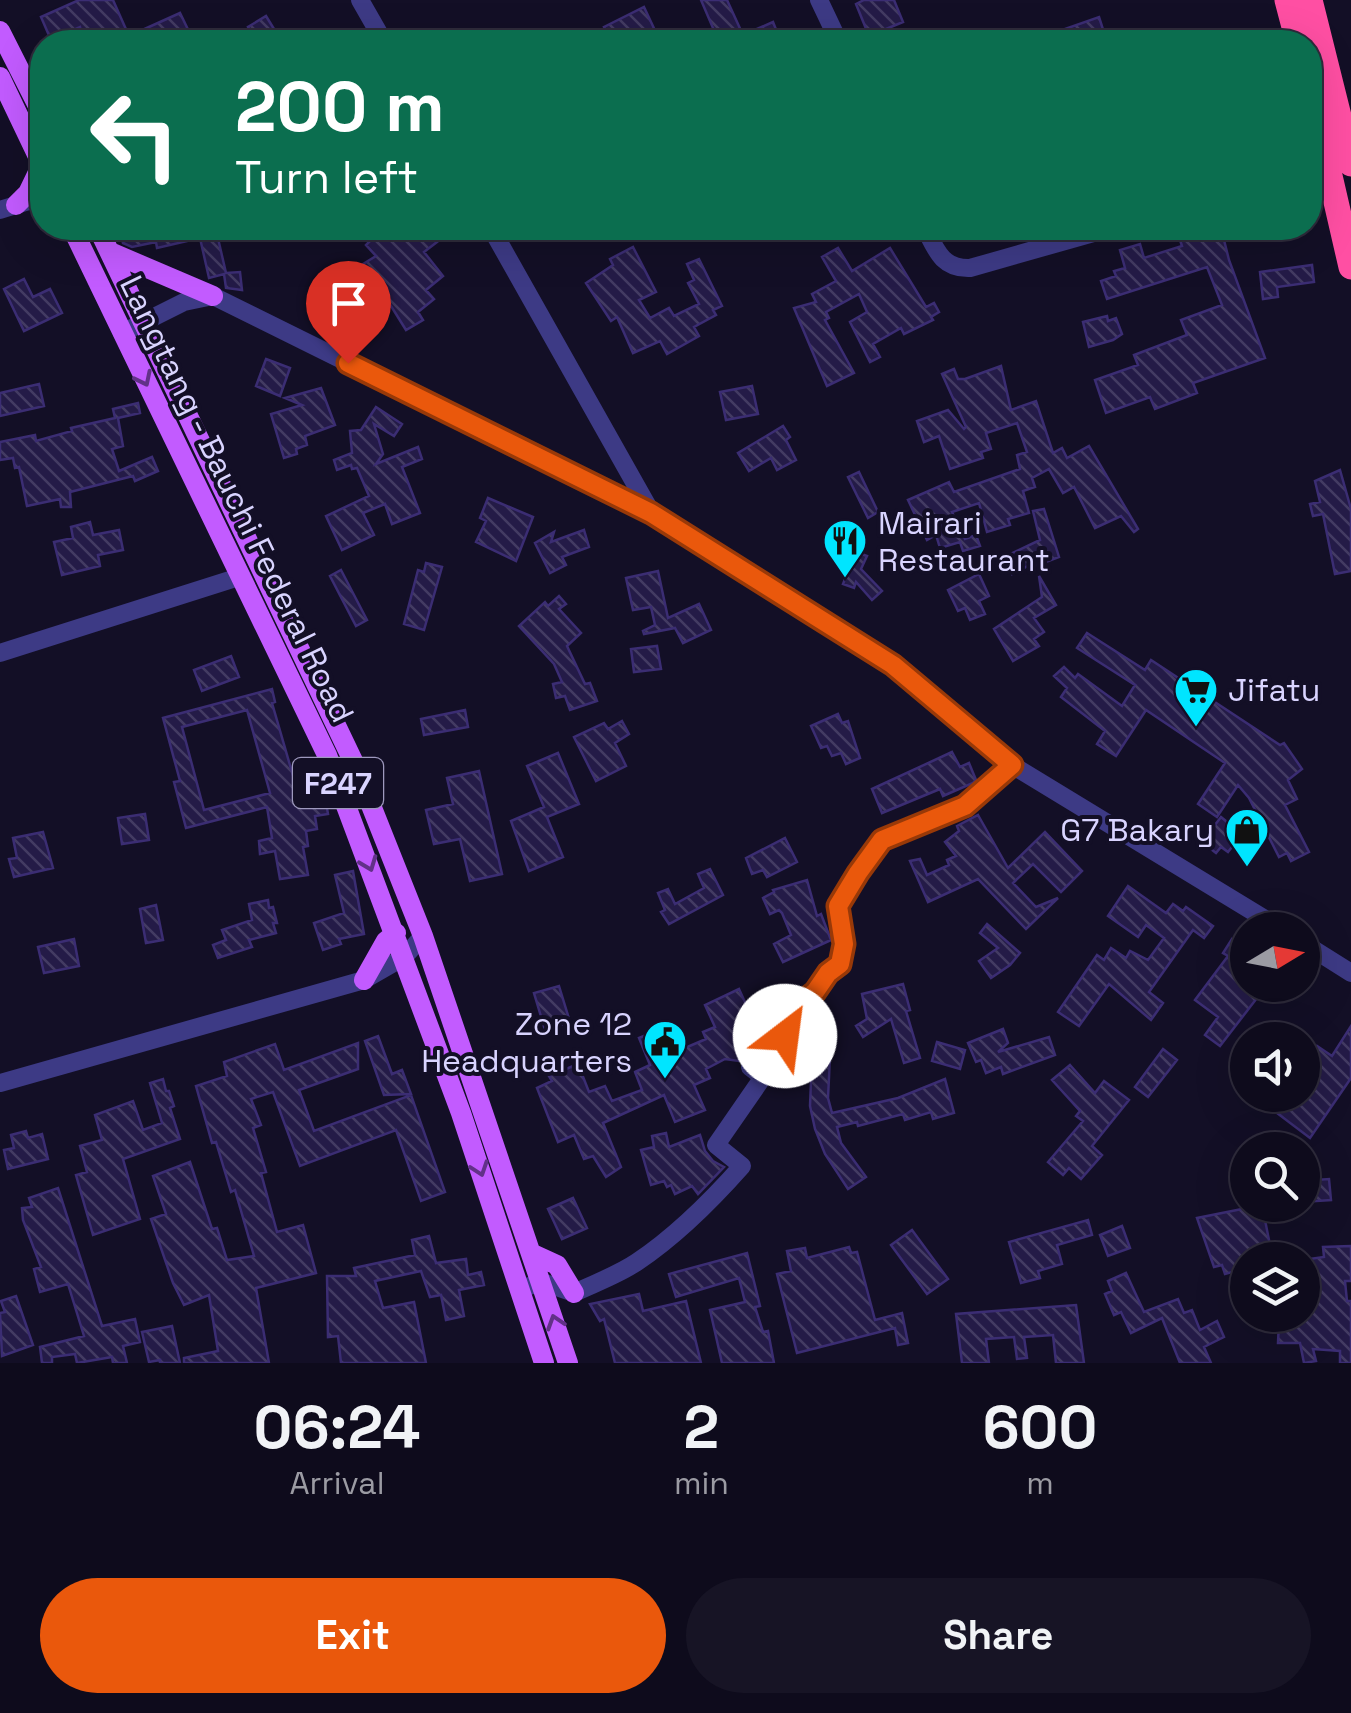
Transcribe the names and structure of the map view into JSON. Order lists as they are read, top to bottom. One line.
{"streets":{"main road":["Langtang - Bauchi Federal Road","F247"]},"places":{"restaurant":["Mairari Restaurant"],"supermarket":["Jifatu"],"shop":["G7 Bakary"],"public building":["Zone 12 Headquarters"]},"north":"right","page":{"turn":["200 m","Turn left"],"eta":["06:24","Arrival","2","min","600","m"],"buttons":["Exit","Share"]}}
